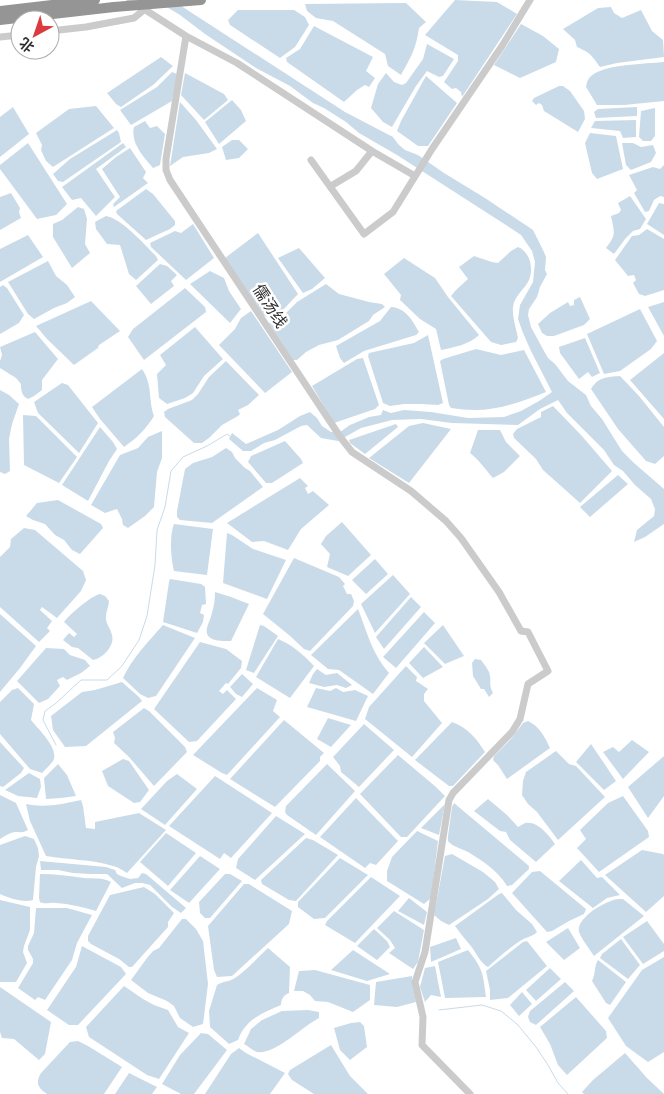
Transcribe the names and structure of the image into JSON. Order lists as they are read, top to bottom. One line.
{"streets":{"street":["儒汤线"]},"north":"bottom left"}
